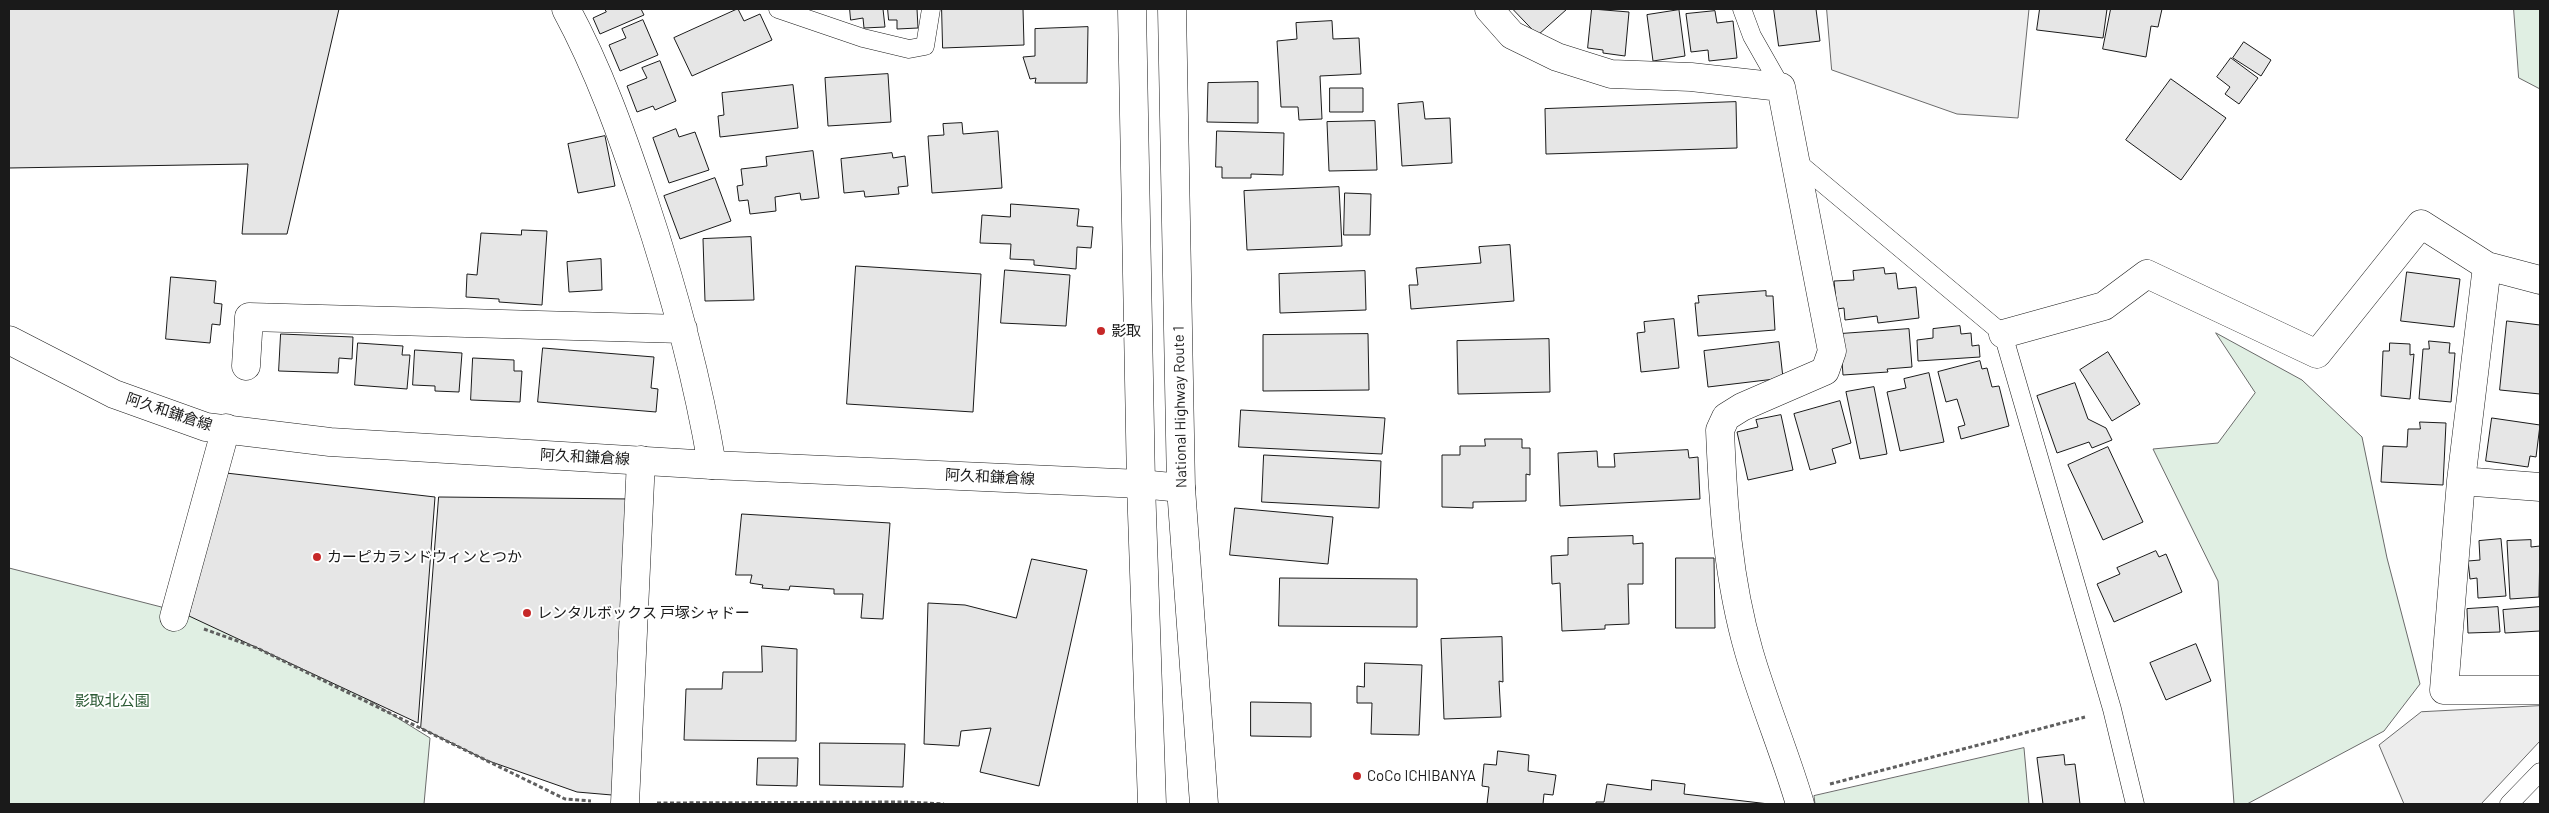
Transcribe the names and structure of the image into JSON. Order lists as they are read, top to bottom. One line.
{"streets":{"main road":["National Highway Route 1","阿久和鎌倉線"]},"crossings":[["National Highway Route 1","阿久和鎌倉線"]],"parks":["影取北公園"],"places":["影取","カーピカランドウィンとつか","レンタルボックス 戸塚シャドー","CoCo ICHIBANYA"]}
